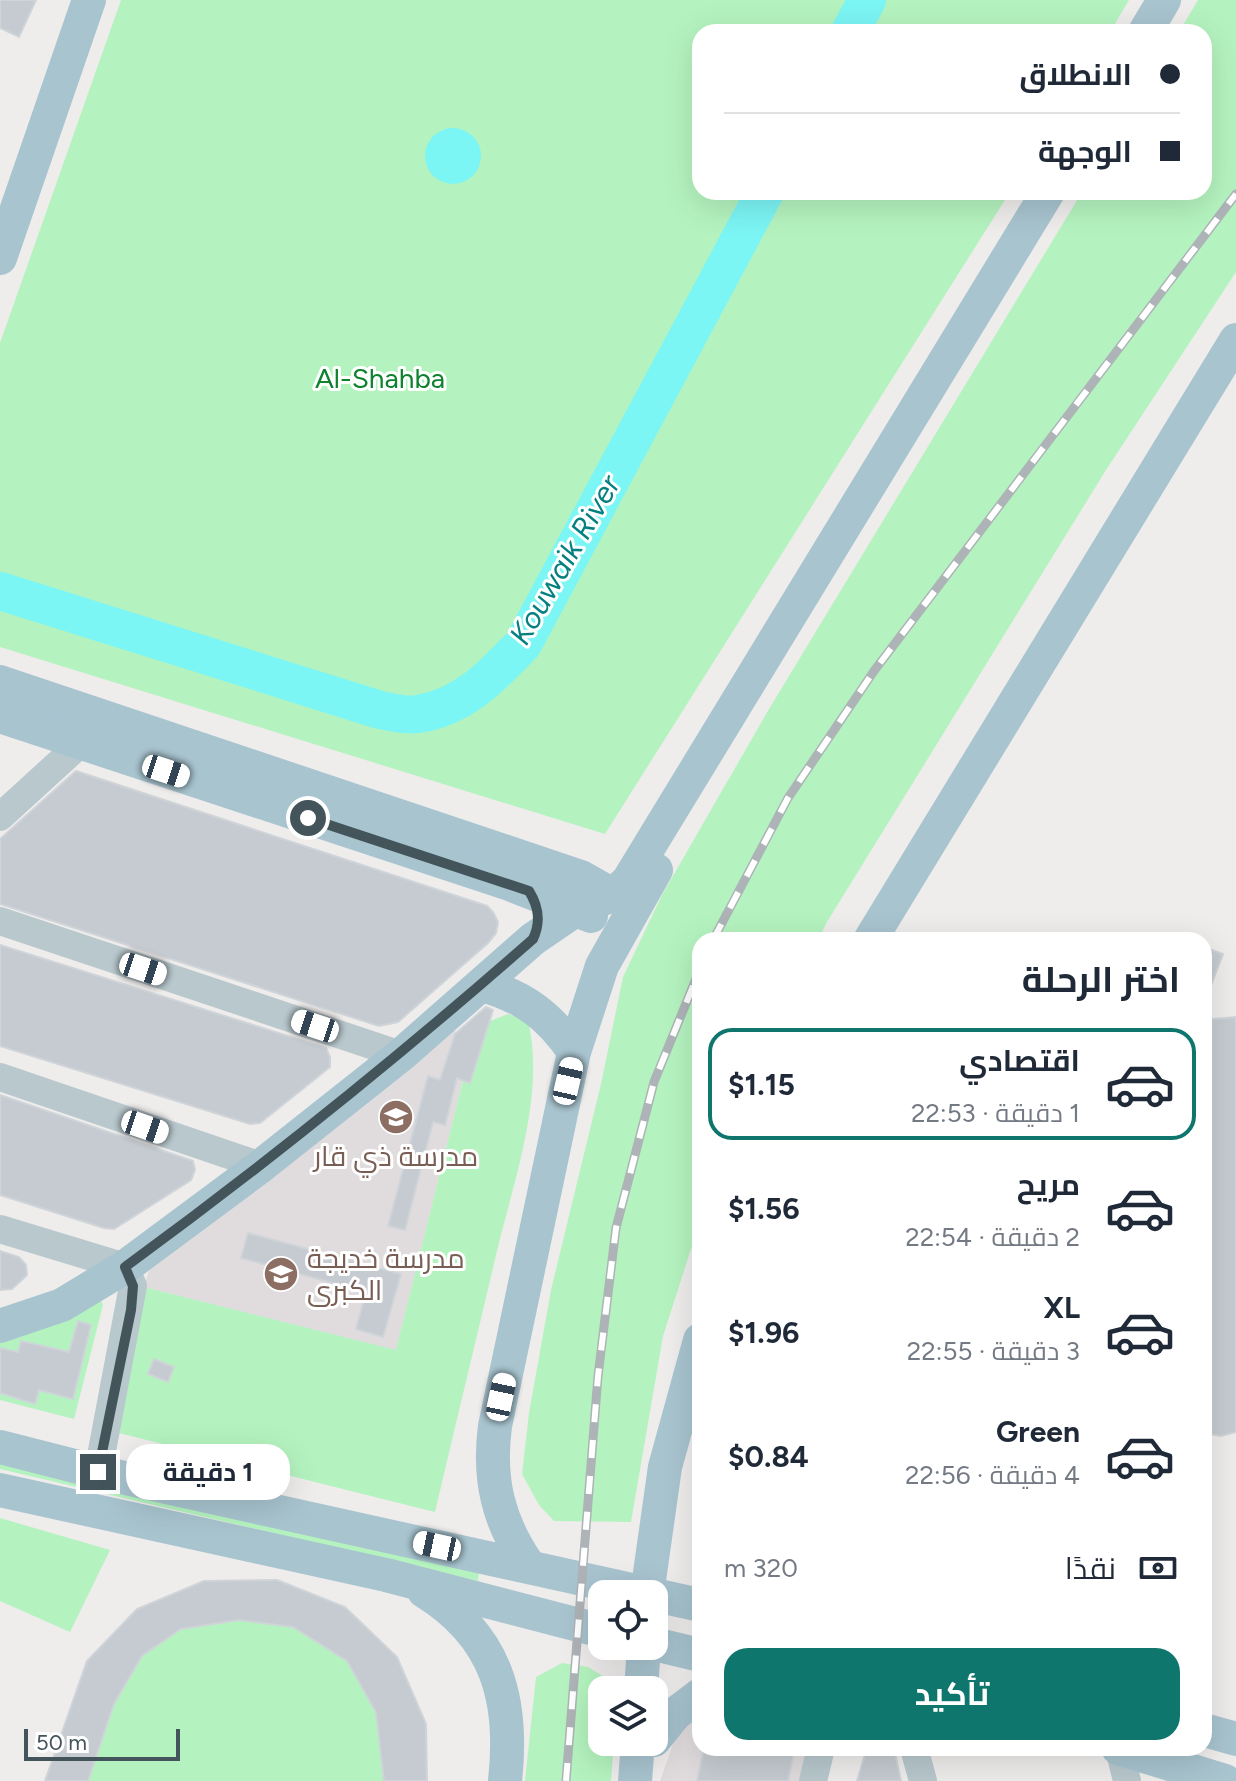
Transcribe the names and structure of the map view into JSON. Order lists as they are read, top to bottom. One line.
{"water":["Kouwaik River"],"parks":["Al-Shahba"],"places":{"school or university":["مدرسة ذي قار","مدرسة خديجة الكبرى"]},"scale_bar":"50 m","page":{"banner":["الانطلاق","الوجهة"],"heading":"اختر الرحلة","list":[{"name":"اقتصادي","note":"1 دقيقة · 22:53","value":"$1.15"},{"name":"مريح","note":"2 دقيقة · 22:54","value":"$1.56"},{"name":"XL","note":"3 دقيقة · 22:55","value":"$1.96"},{"name":"Green","note":"4 دقيقة · 22:56","value":"$0.84"}],"bubble":"1 دقيقة","pay":["نقدًا","320 m"],"buttons":"تأكيد","scale":"50 m"}}
